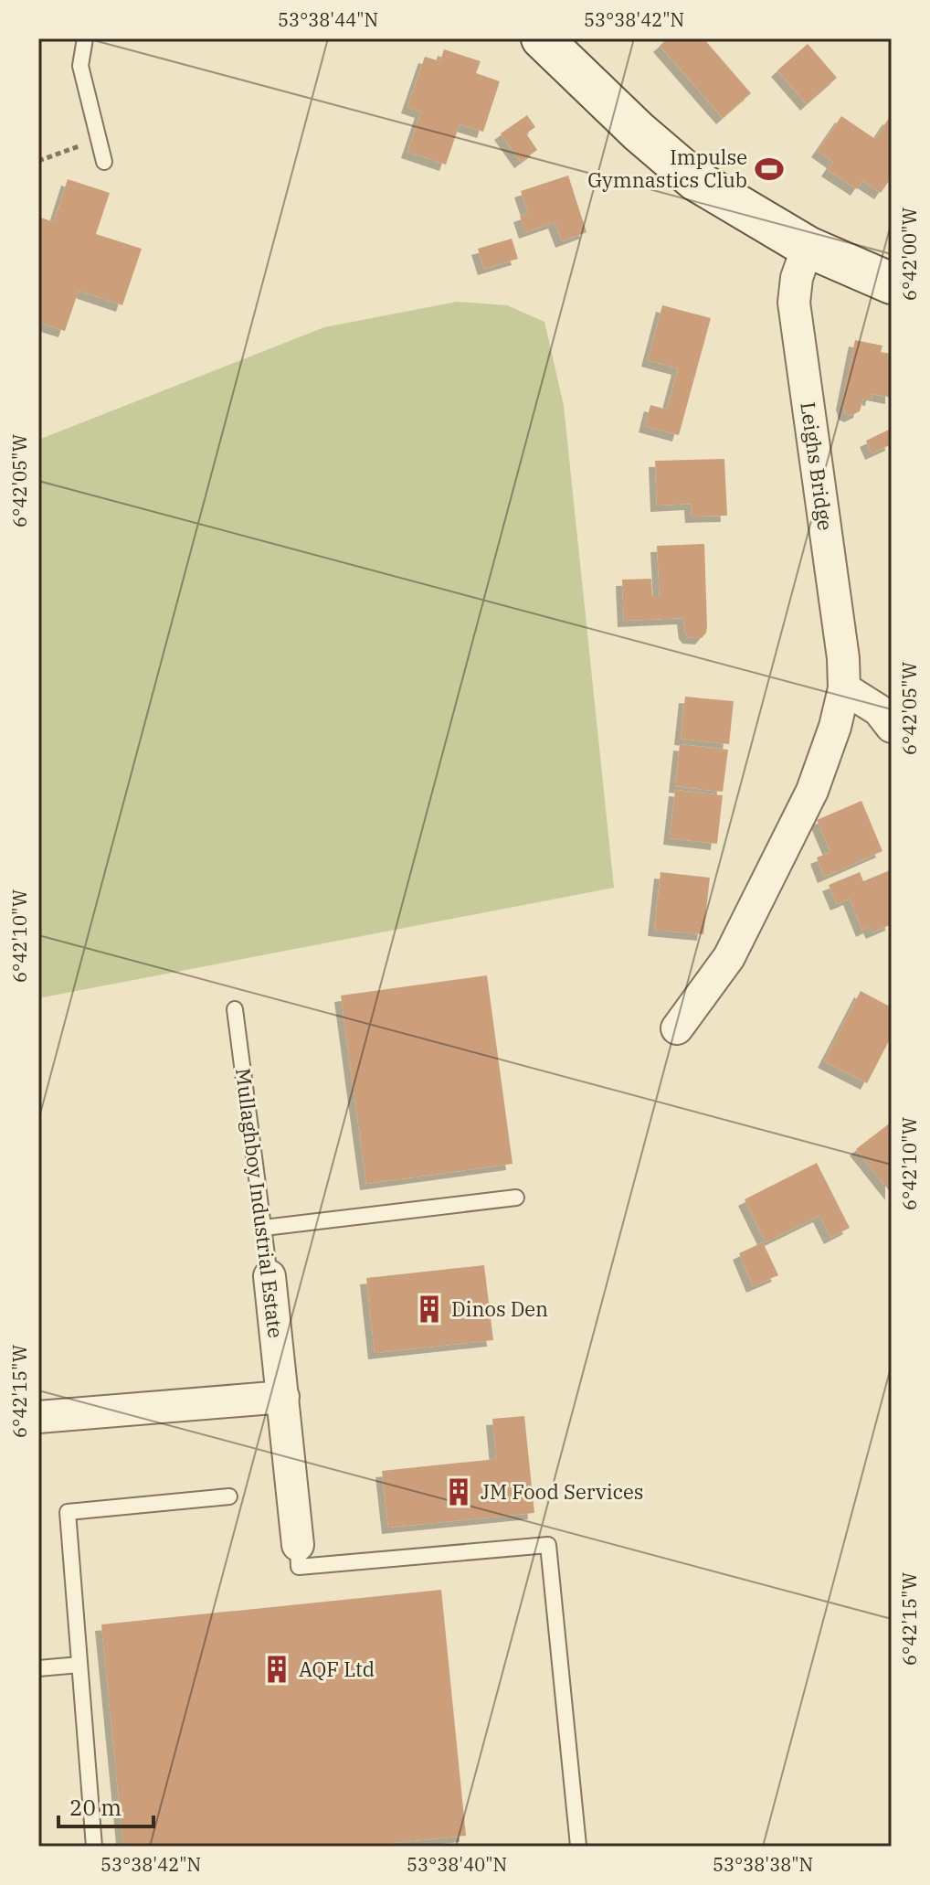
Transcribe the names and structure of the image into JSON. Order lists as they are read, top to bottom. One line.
{"streets":{"street":["Leighs Bridge","Mullaghboy Industrial Estate"]},"places":{"sports":["Impulse Gymnastics Club"],"building":["Dinos Den","JM Food Services","AQF Ltd"]},"scale_bar":"20 m","coordinates":["53°38'44\"N","53°38'42\"N","6°42'00\"W","6°42'05\"W","6°42'10\"W","6°42'15\"W","53°38'40\"N","53°38'38\"N"]}
